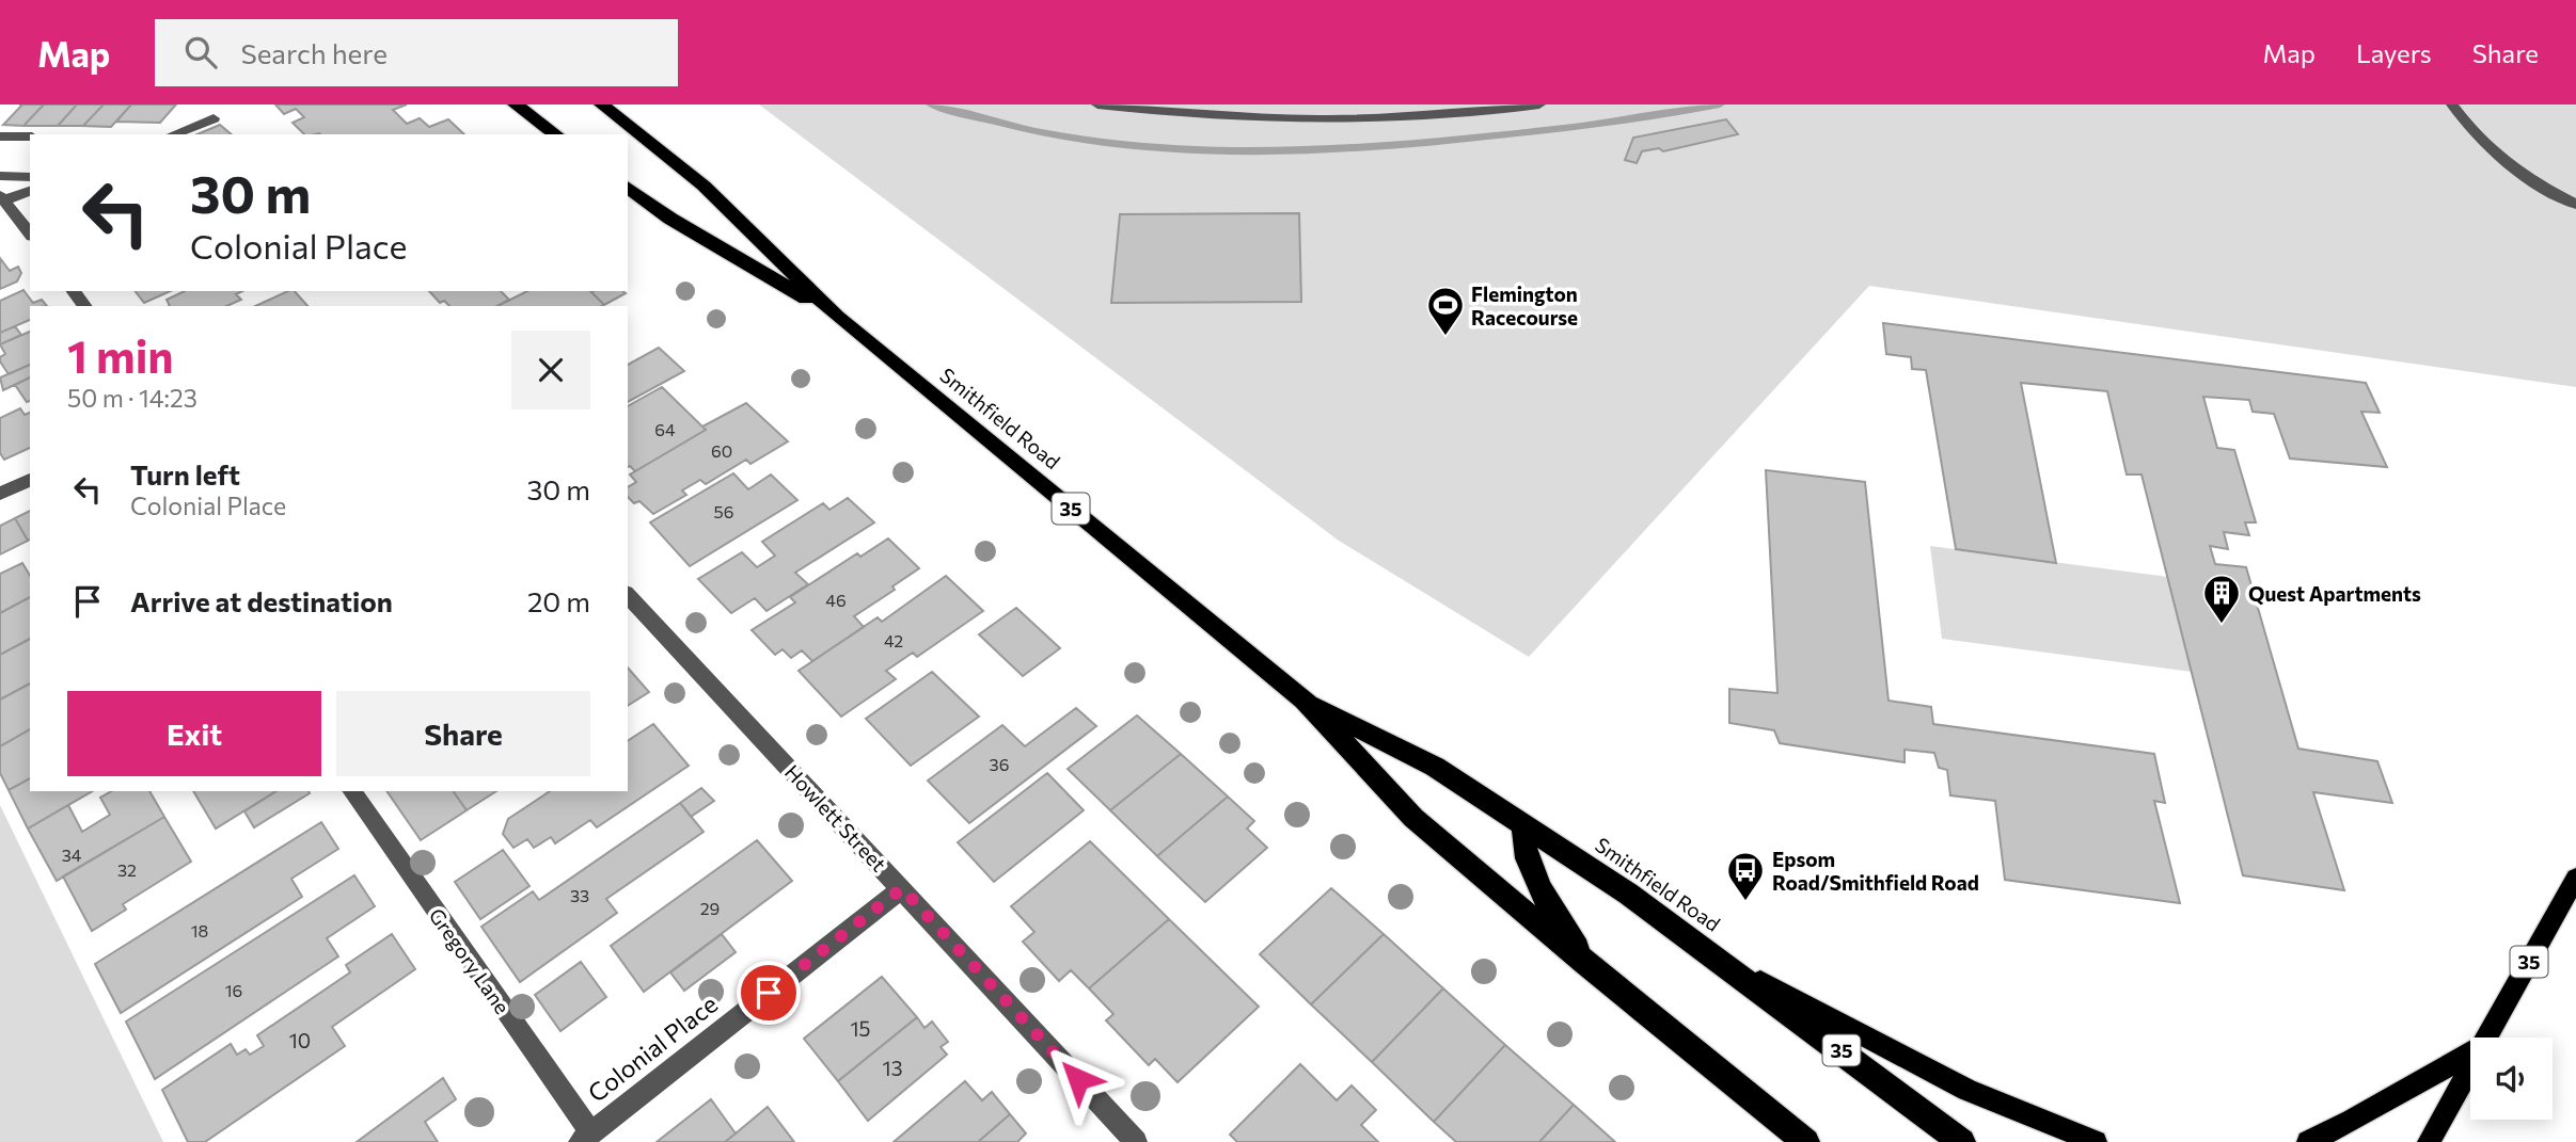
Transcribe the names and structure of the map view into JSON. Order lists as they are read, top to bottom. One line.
{"streets":{"highway":["Smithfield Road","35"],"street":["Howlett Street","Gregory Lane","Colonial Place"]},"crossings":[["Howlett Street","Colonial Place"],["Gregory Lane","Colonial Place"]],"places":{"sports":["Flemington Racecourse"],"building":["Quest Apartments"],"bus stop":["Epsom Road/Smithfield Road"]},"house_numbers":["64","60","56","46","42","36","34","32","33","29","18","16","15","10","13"],"page":{"header":"Map","search":"Search here","nav":["Map","Layers","Share"],"turn":["30 m","Colonial Place"],"heading":["1 min","50 m · 14:23"],"list":[{"name":"Turn left","note":"Colonial Place","value":"30 m"},{"name":"Arrive at destination","value":"20 m"}],"buttons":["Exit","Share"]}}
